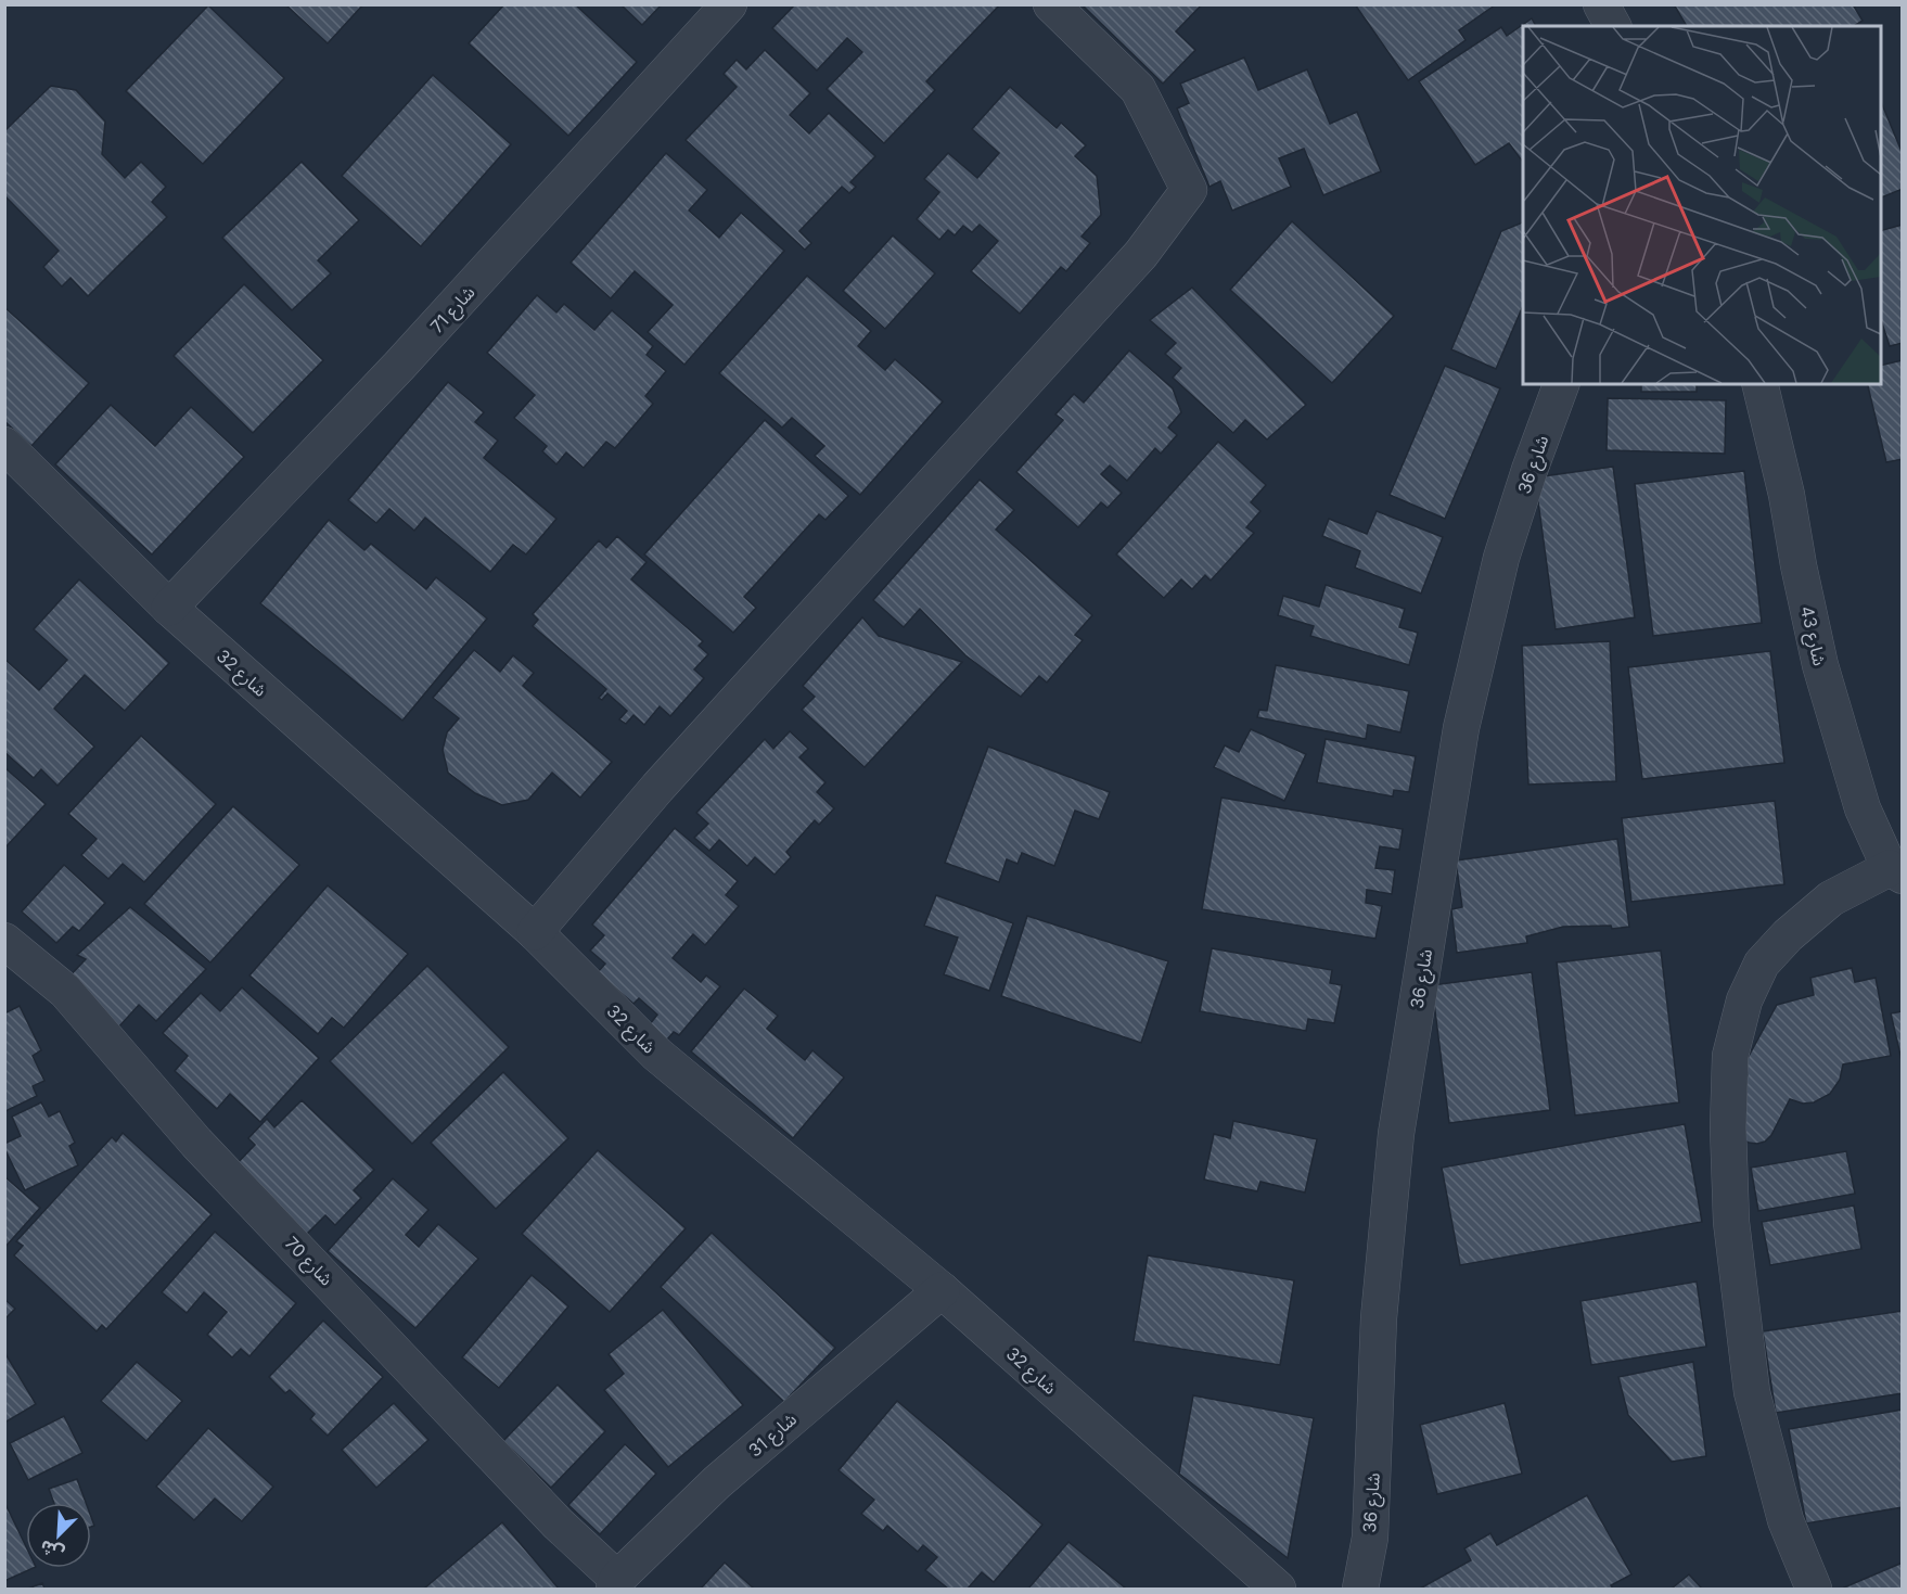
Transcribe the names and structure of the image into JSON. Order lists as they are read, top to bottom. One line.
{"streets":{"street":["شارع 71","شارع 36","شارع 43","شارع 32","شارع 70","شارع 31"]},"crossings":[["شارع 71","شارع 32"],["شارع 32","شارع 31"],["شارع 70","شارع 31"]],"north":"bottom left"}
